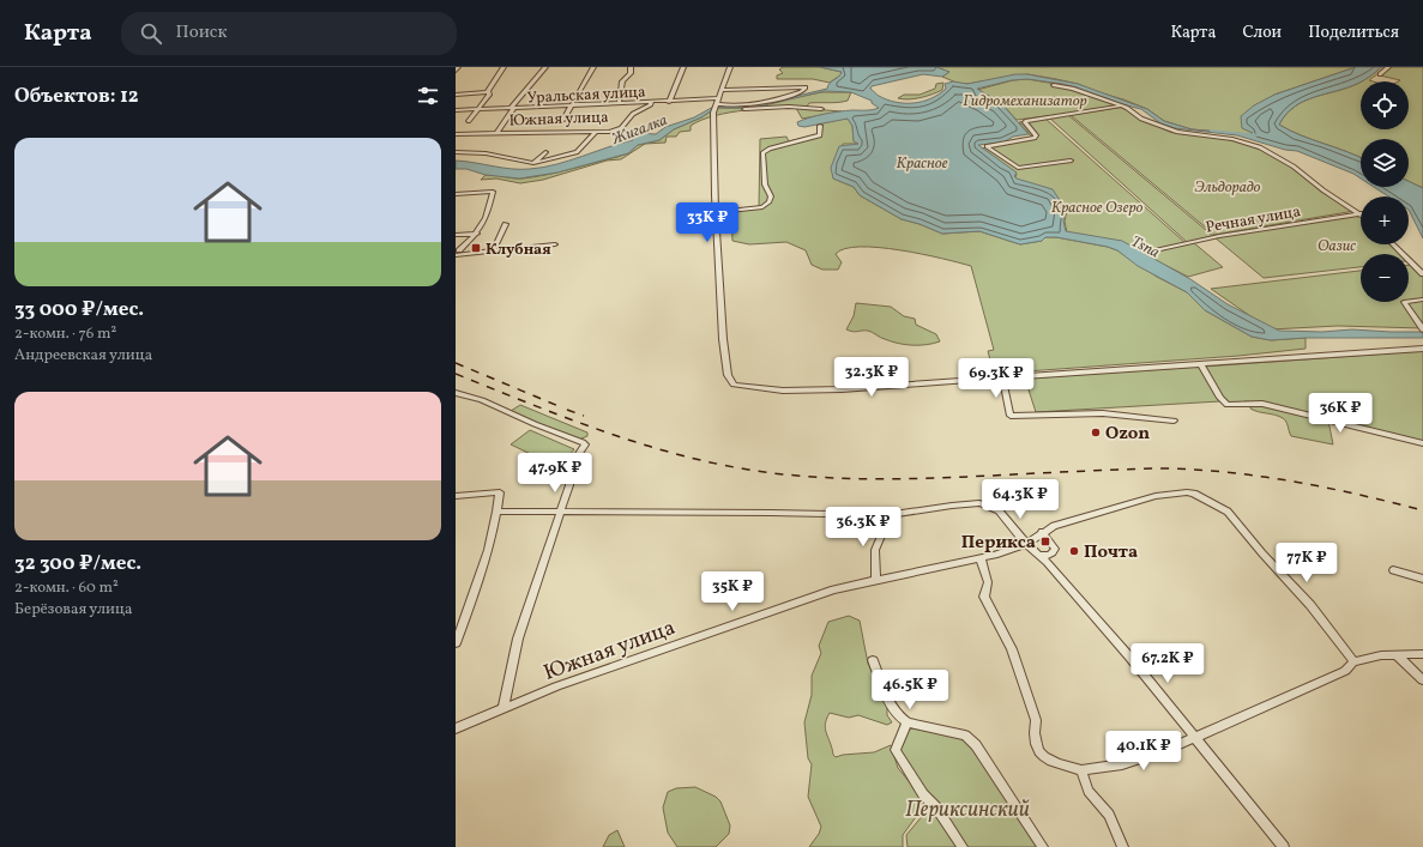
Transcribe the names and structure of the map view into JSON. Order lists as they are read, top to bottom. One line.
{"streets":{"street":["Уральская улица","Южная улица","Речная улица"]},"crossings":[["Уральская улица","Южная улица"]],"water":["Жигалка","Красное","Tsna"],"parks":["Гидромеханизатор","Эльдорадо","Красное Озеро","Оазис","Периксинский"],"places":{"transit":["Клубная","Перикса"],"other":["Ozon","Почта"]},"page":{"header":"Карта","search":"Поиск","nav":["Карта","Слои","Поделиться"],"heading":"Объектов: 12","map_buttons":["+","−"],"list":[{"name":"33 000 ₽/мес.","note":"2-комн. · 76 m² · Андреевская улица"},{"name":"32 300 ₽/мес.","note":"2-комн. · 60 m² · Берёзовая улица"}],"price":["33K ₽","32.3K ₽","69.3K ₽","36K ₽","47.9K ₽","64.3K ₽","36.3K ₽","77K ₽","35K ₽","67.2K ₽","46.5K ₽","40.1K ₽"]}}
